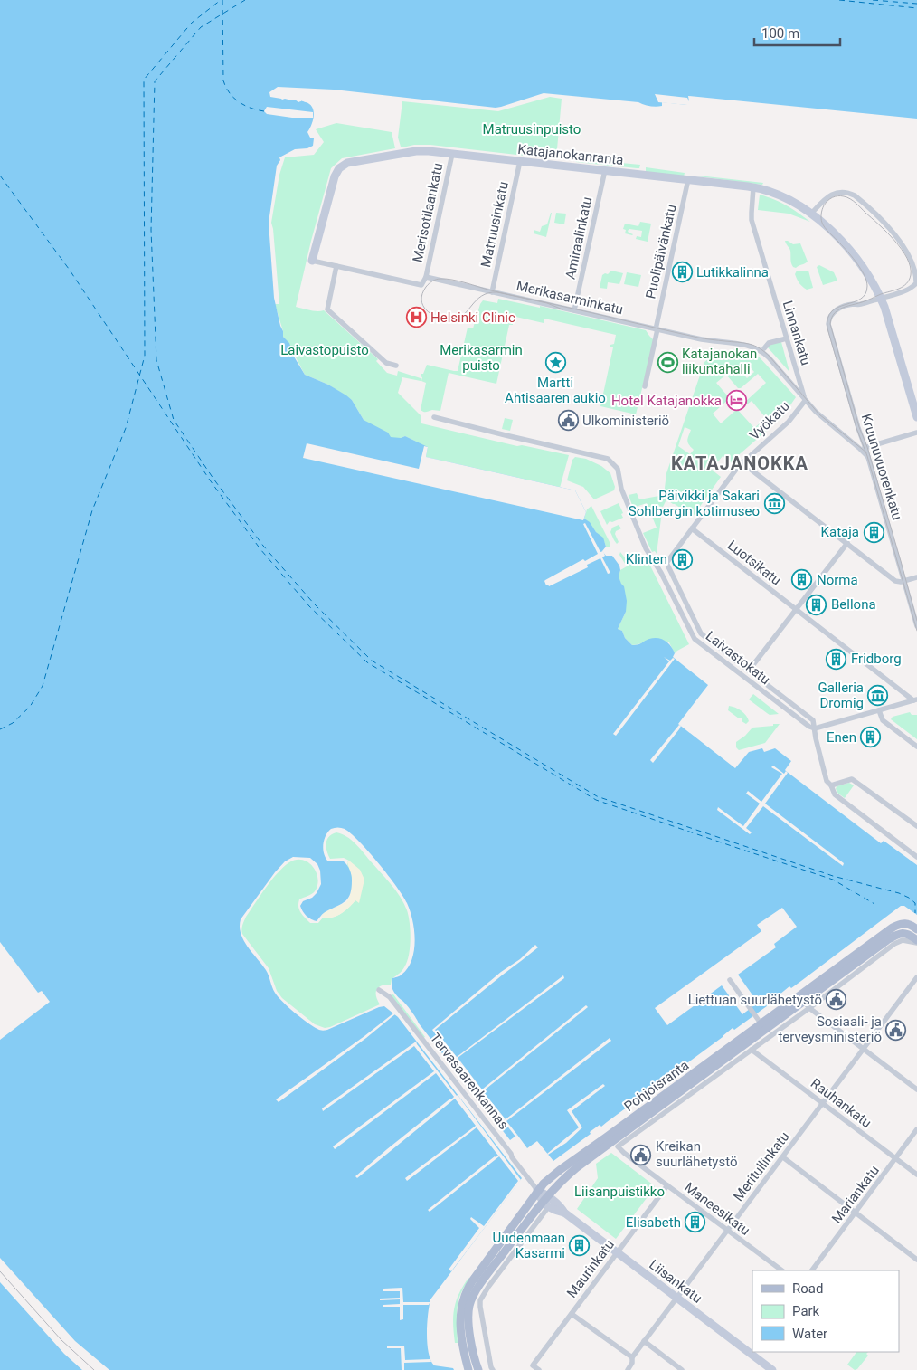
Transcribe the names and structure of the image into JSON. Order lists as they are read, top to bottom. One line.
{"streets":{"main road":["Pohjoisranta"],"street":["Katajanokanranta","Merisotilaankatu","Matruusinkatu","Amiraalinkatu","Puolipäivänkatu","Merikasarminkatu","Linnankatu","Vyökatu","Kruunuvuorenkatu","Luotsikatu","Laivastokatu","Tervasaarenkannas","Rauhankatu","Meritullinkatu","Mariankatu","Maneesikatu","Maurinkatu","Liisankatu"]},"crossings":[["Katajanokanranta","Merisotilaankatu"],["Katajanokanranta","Matruusinkatu"],["Katajanokanranta","Amiraalinkatu"],["Katajanokanranta","Puolipäivänkatu"],["Katajanokanranta","Merikasarminkatu"],["Katajanokanranta","Linnankatu"],["Katajanokanranta","Kruunuvuorenkatu"],["Merisotilaankatu","Merikasarminkatu"],["Matruusinkatu","Merikasarminkatu"],["Amiraalinkatu","Merikasarminkatu"],["Puolipäivänkatu","Merikasarminkatu"],["Merikasarminkatu","Linnankatu"],["Merikasarminkatu","Vyökatu"],["Linnankatu","Vyökatu"],["Linnankatu","Kruunuvuorenkatu"],["Vyökatu","Luotsikatu"],["Vyökatu","Laivastokatu"],["Tervasaarenkannas","Pohjoisranta"],["Tervasaarenkannas","Liisankatu"],["Pohjoisranta","Rauhankatu"],["Pohjoisranta","Maneesikatu"],["Pohjoisranta","Liisankatu"],["Rauhankatu","Meritullinkatu"],["Rauhankatu","Mariankatu"],["Meritullinkatu","Maneesikatu"],["Meritullinkatu","Liisankatu"],["Maneesikatu","Maurinkatu"],["Maurinkatu","Liisankatu"]],"districts":["KATAJANOKKA"],"parks":["Matruusinpuisto","Laivastopuisto","Merikasarmin puisto","Liisanpuistikko"],"places":{"building":["Lutikkalinna","Kataja","Klinten","Norma","Bellona","Fridborg","Enen","Elisabeth","Uudenmaan Kasarmi"],"hospital":["Helsinki Clinic"],"place":["Martti Ahtisaaren aukio"],"sports":["Katajanokan liikuntahalli"],"hotel":["Hotel Katajanokka"],"public building":["Ulkoministeriö","Liettuan suurlähetystö","Sosiaali- ja terveysministeriö","Kreikan suurlähetystö"],"museum":["Päivikki ja Sakari Sohlbergin kotimuseo","Galleria Dromig"]},"legend":["Road","Park","Water"],"scale_bar":"100 m"}
